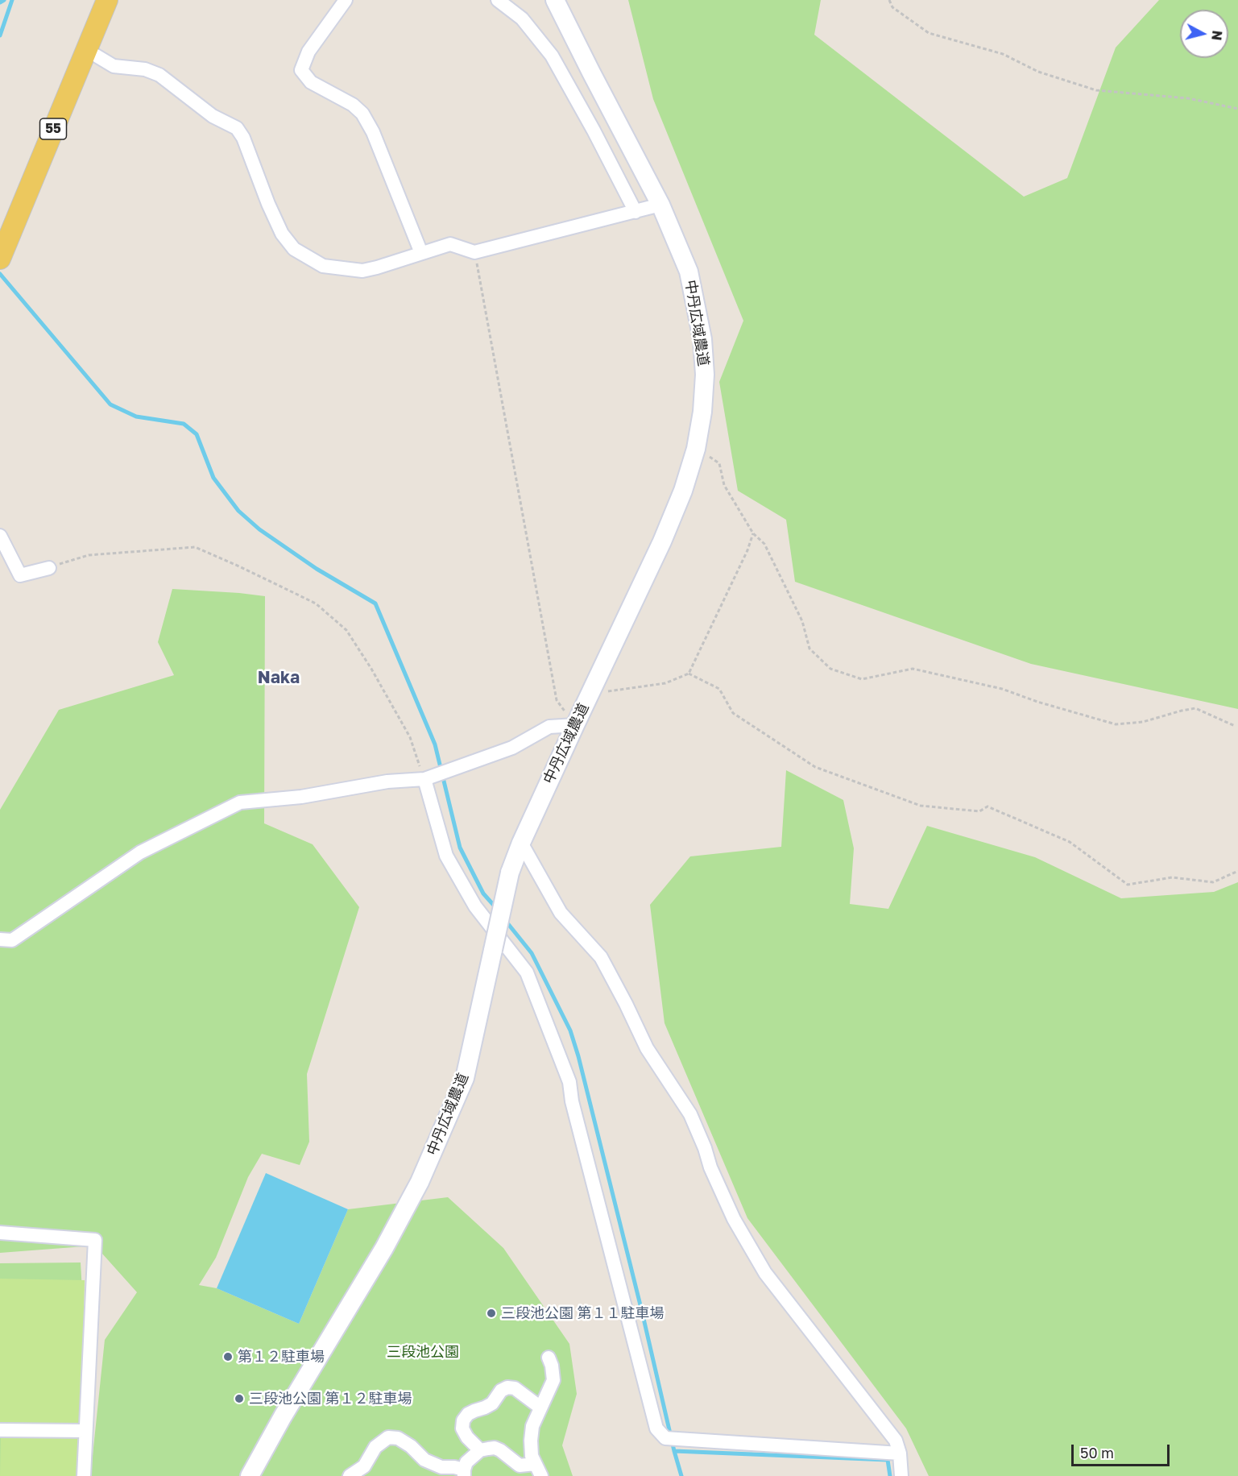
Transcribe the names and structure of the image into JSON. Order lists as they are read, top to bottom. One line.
{"streets":{"main road":["55"],"street":["中丹広域農道"]},"districts":["Naka"],"parks":["三段池公園"],"places":["三段池公園 第１１駐車場","第１２駐車場","三段池公園 第１２駐車場"],"scale_bar":"50 m","north":"right"}
